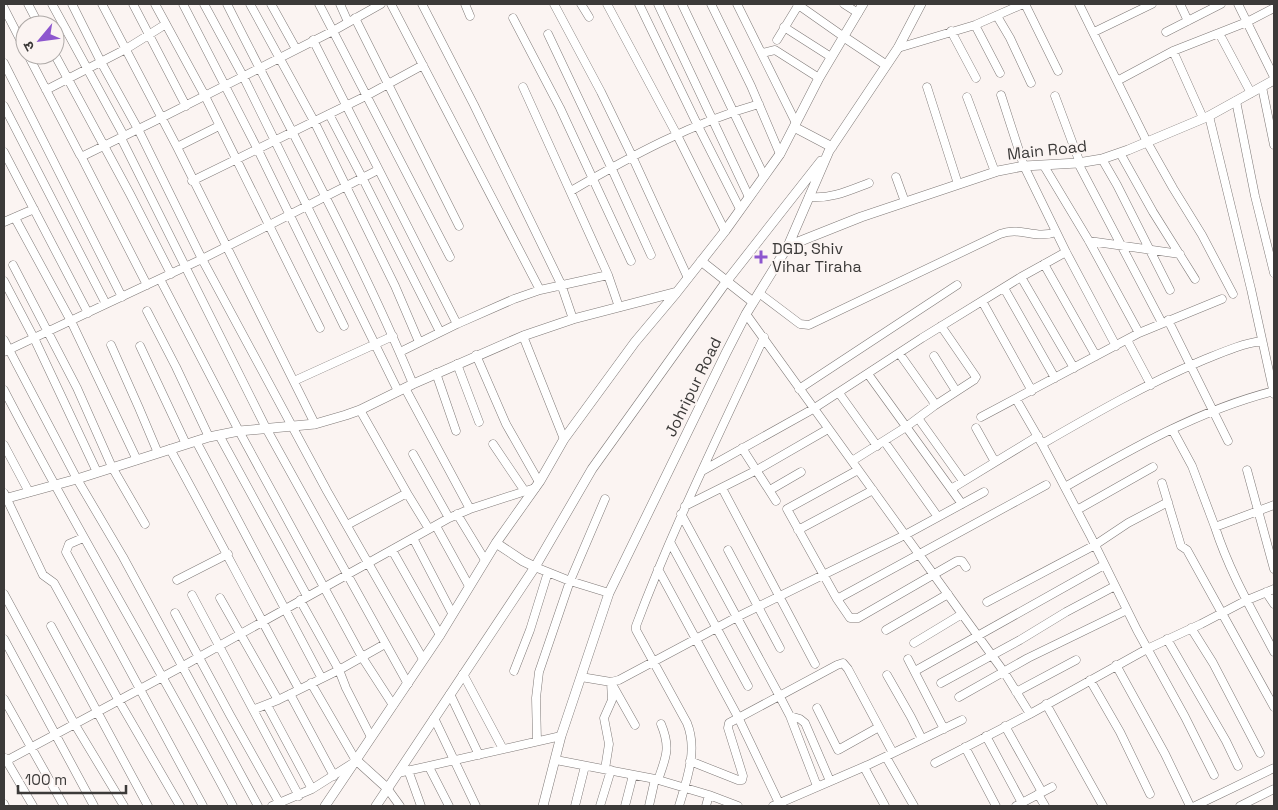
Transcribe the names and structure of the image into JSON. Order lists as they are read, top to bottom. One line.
{"streets":{"street":["Main Road","Johripur Road"]},"crossings":[["Main Road","Johripur Road"]],"places":{"health":["DGD, Shiv Vihar Tiraha"]},"scale_bar":"100 m","north":"bottom left"}
